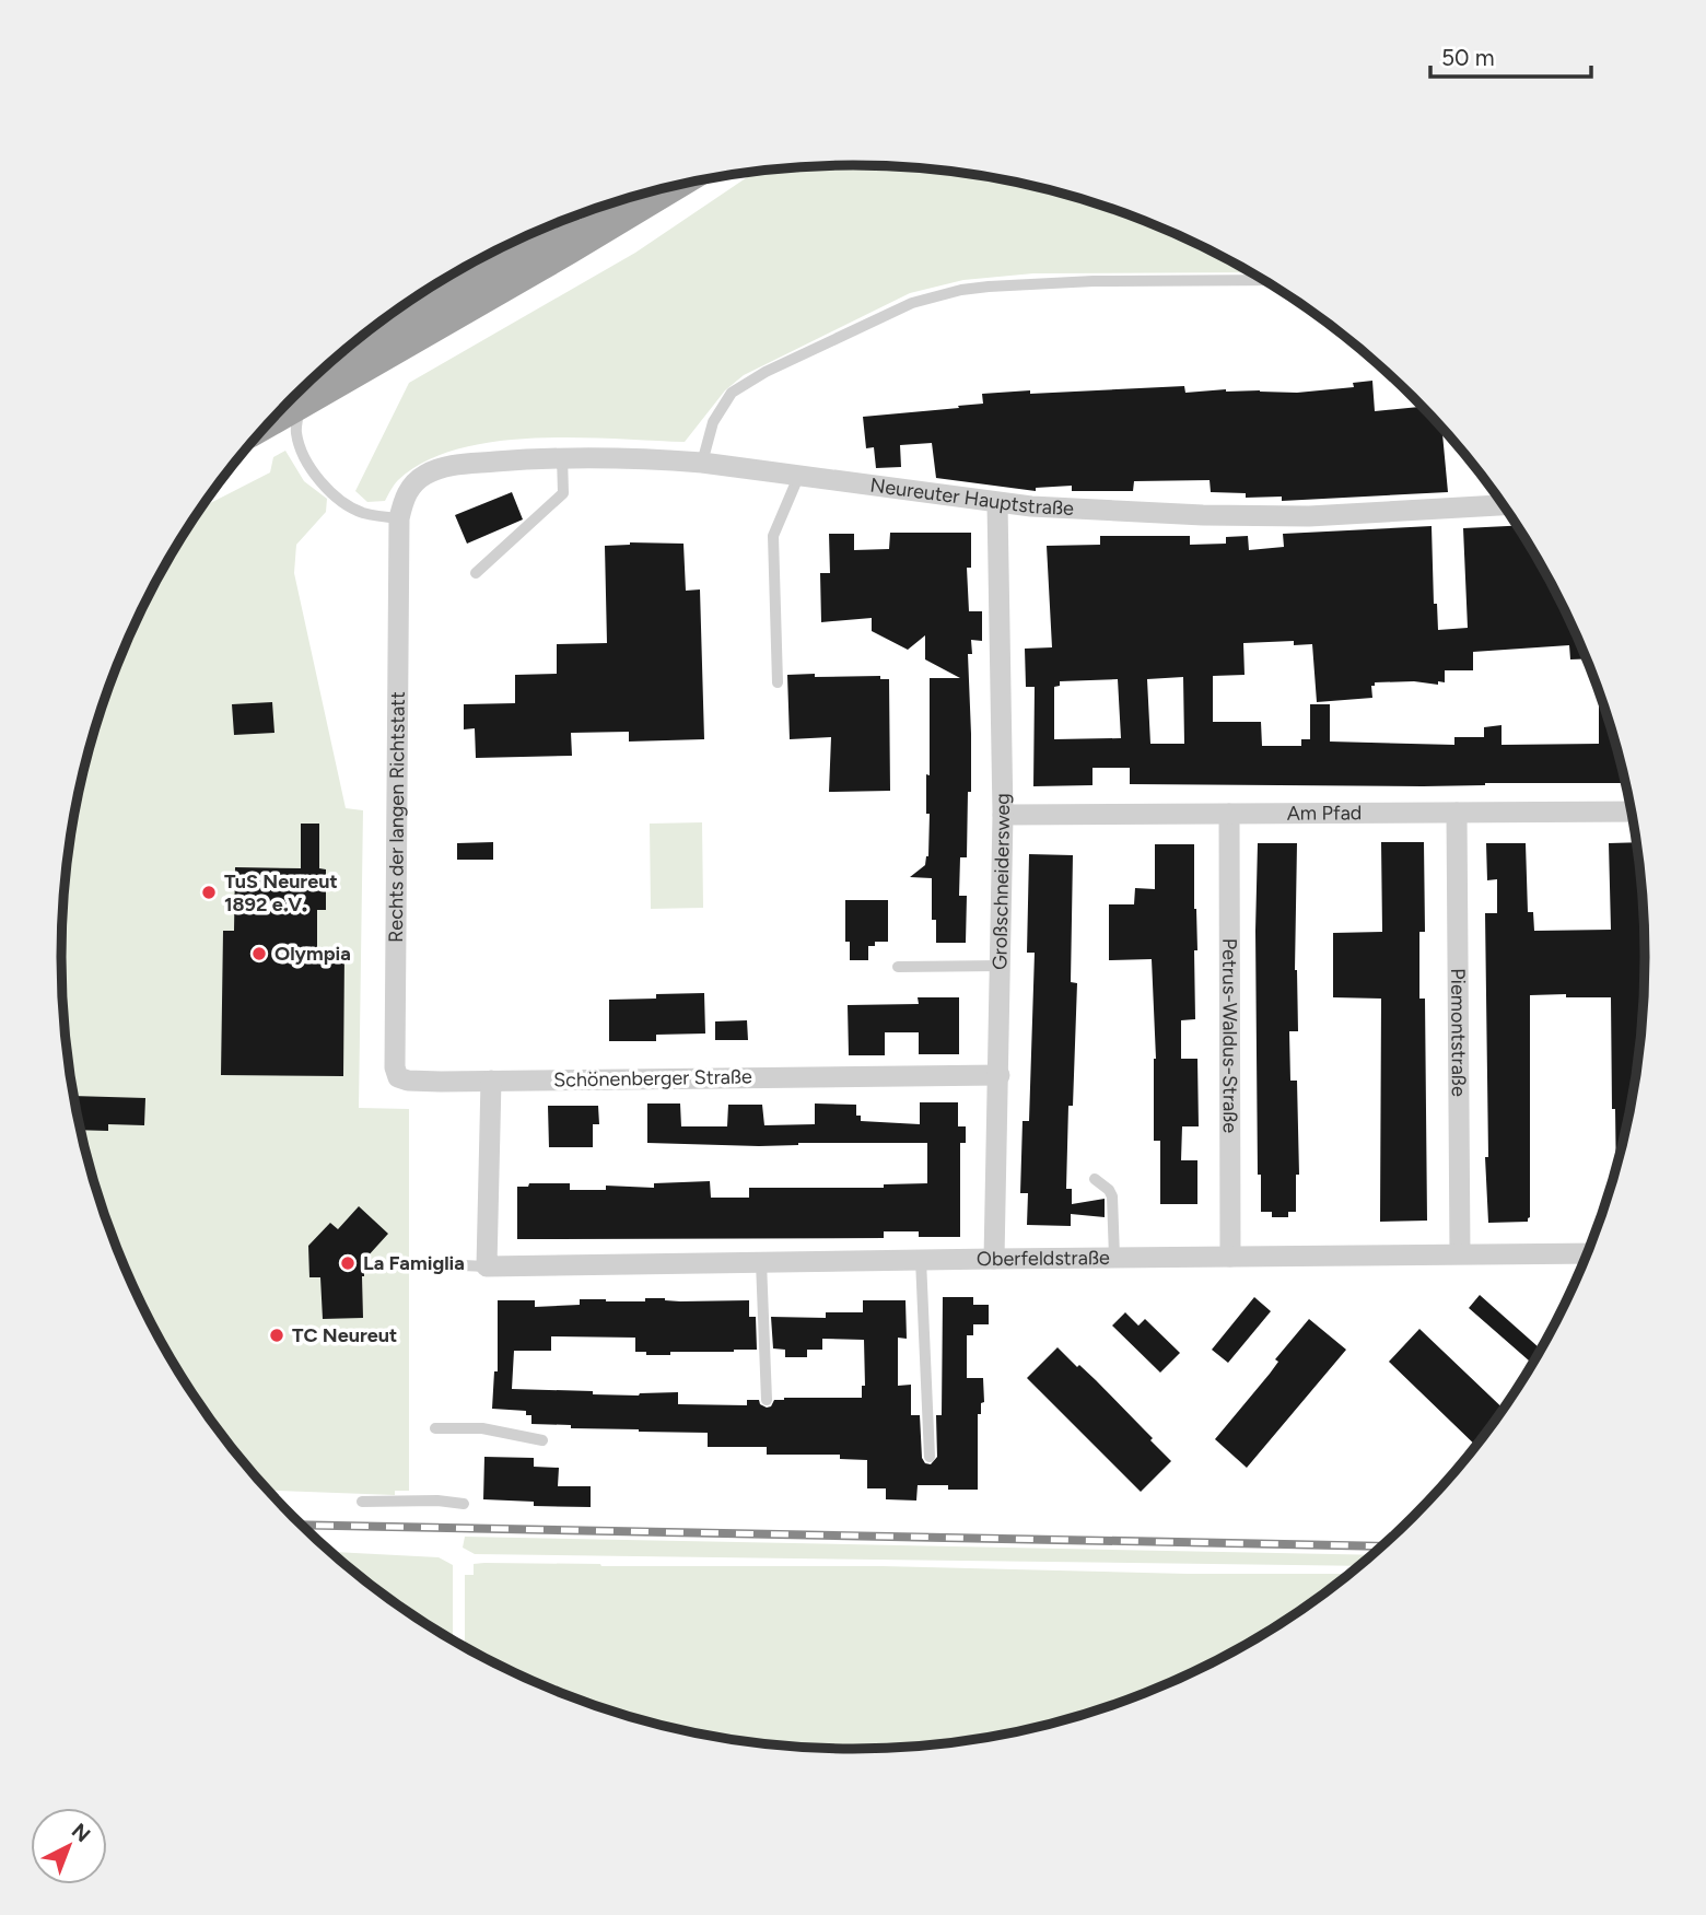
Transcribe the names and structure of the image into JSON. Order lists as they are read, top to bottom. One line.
{"streets":{"street":["Neureuter Hauptstraße","Am Pfad","Rechts der langen Richtstatt","Großschneidersweg","Piemontstraße","Petrus-Waldus-Straße","Schönenberger Straße","Oberfeldstraße"]},"crossings":[["Neureuter Hauptstraße","Rechts der langen Richtstatt"],["Neureuter Hauptstraße","Großschneidersweg"],["Am Pfad","Großschneidersweg"],["Am Pfad","Piemontstraße"],["Am Pfad","Petrus-Waldus-Straße"],["Rechts der langen Richtstatt","Schönenberger Straße"],["Großschneidersweg","Schönenberger Straße"],["Großschneidersweg","Oberfeldstraße"],["Piemontstraße","Oberfeldstraße"],["Petrus-Waldus-Straße","Oberfeldstraße"]],"places":["TuS Neureut 1892 e.V.","Olympia","La Famiglia","TC Neureut"],"scale_bar":"50 m","north":"top right"}
